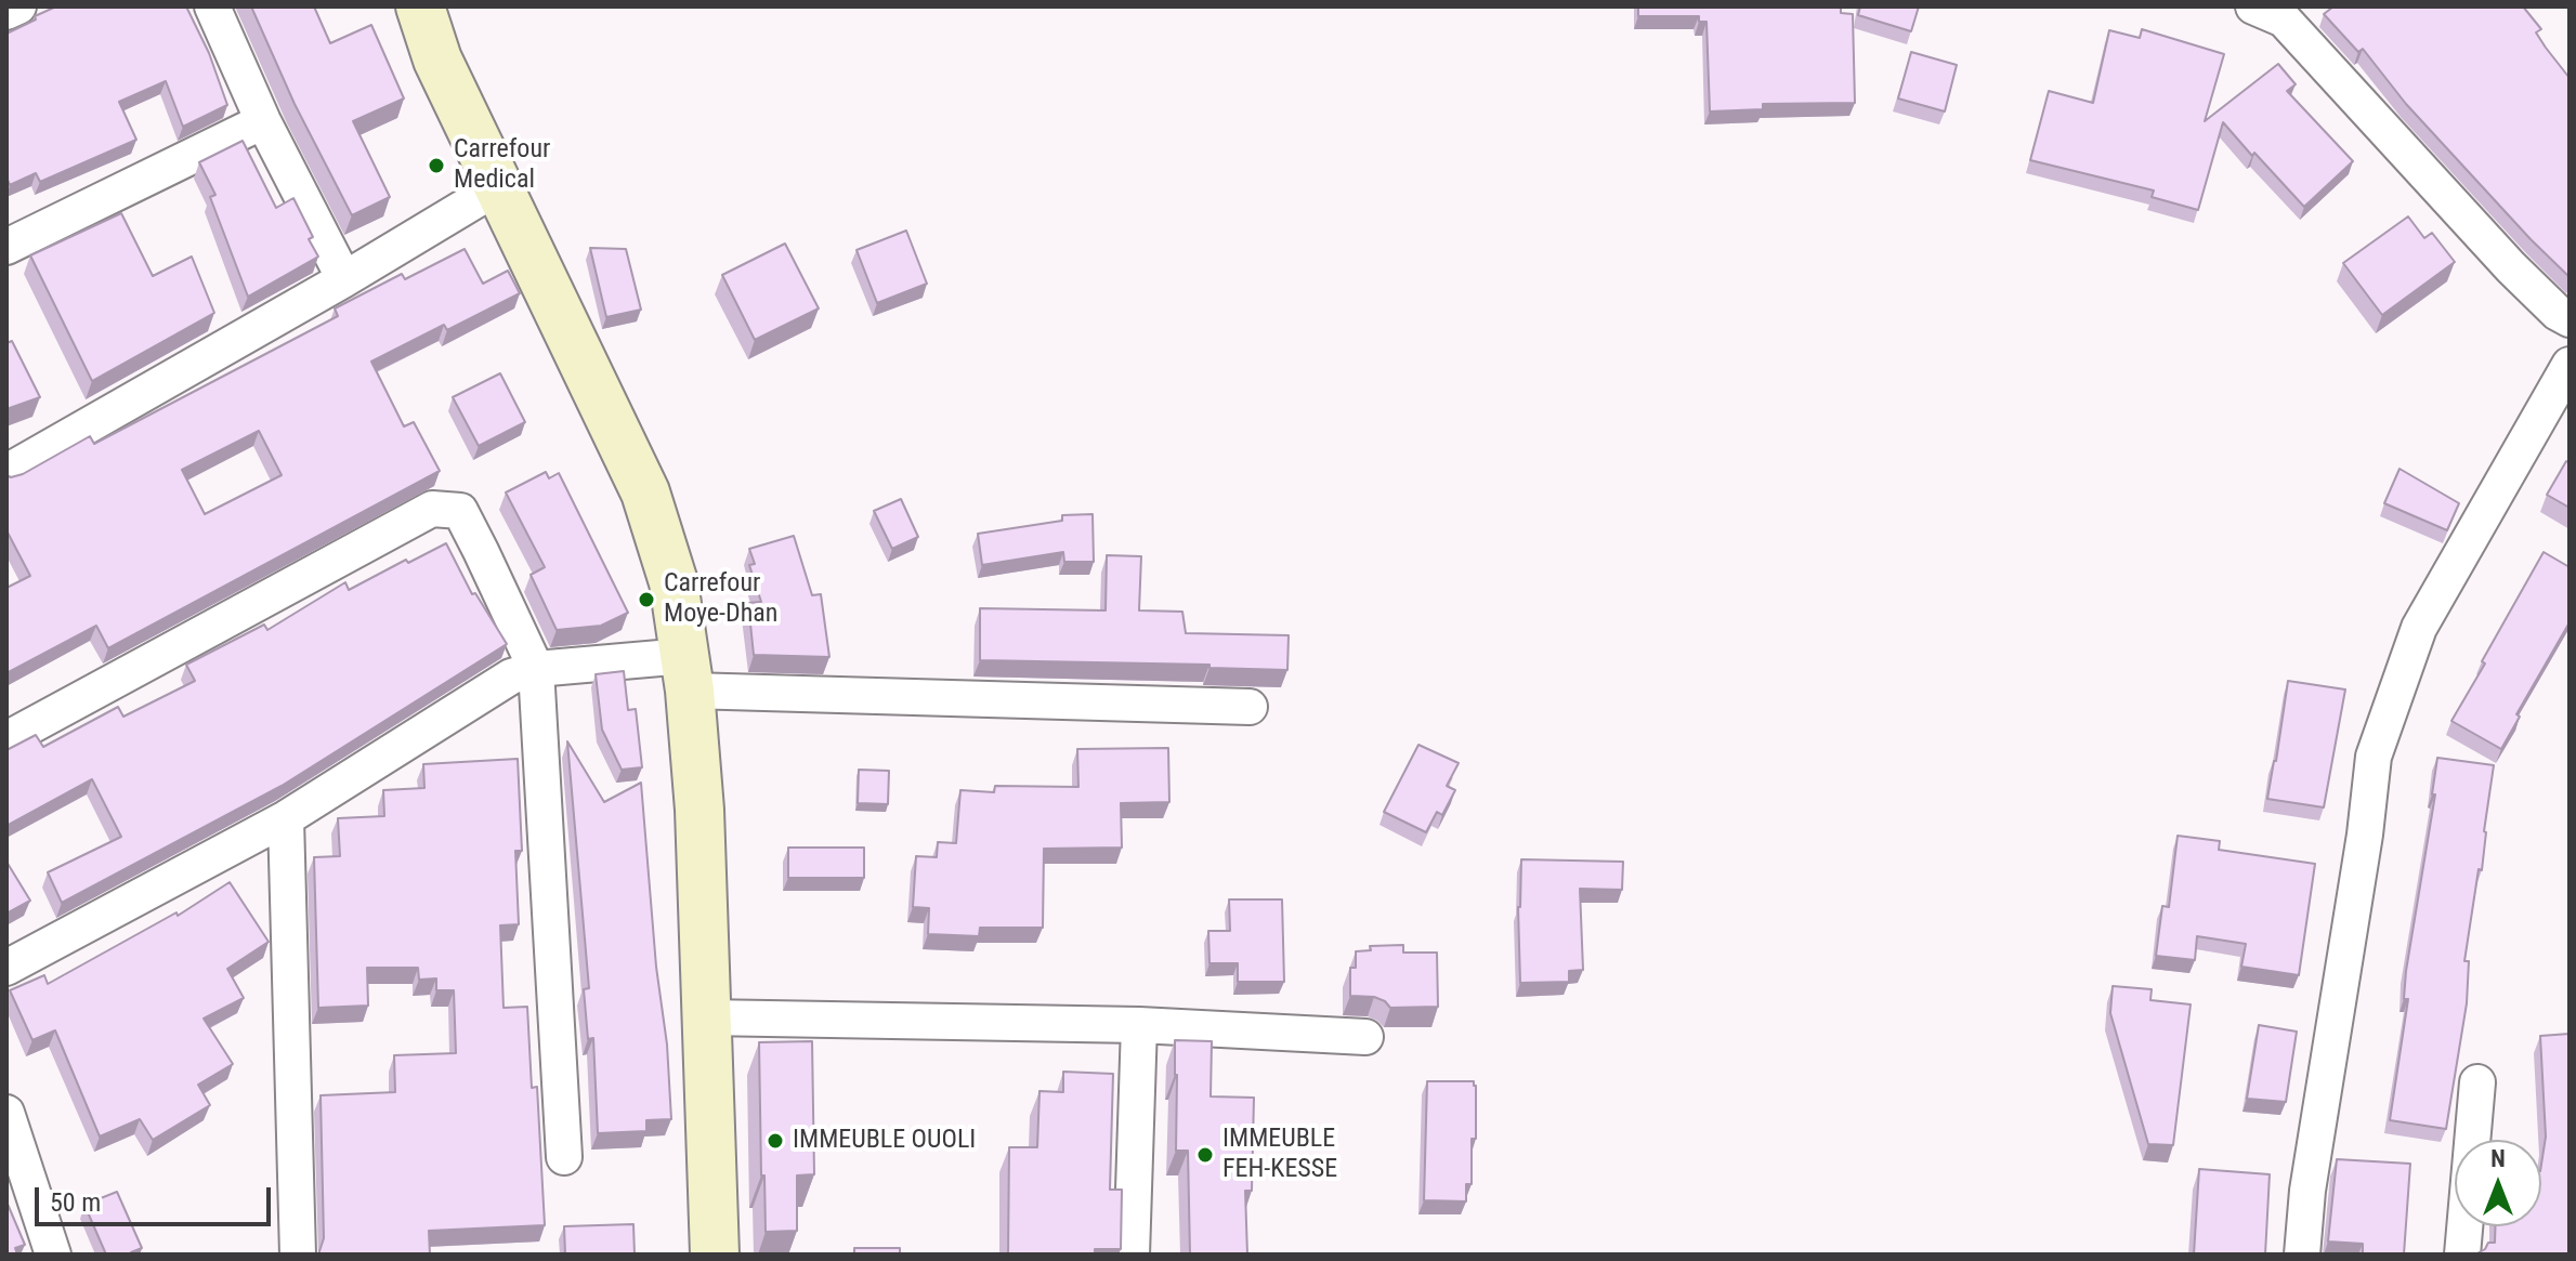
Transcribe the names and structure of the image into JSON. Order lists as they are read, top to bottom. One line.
{"places":["Carrefour Medical","Carrefour Moye-Dhan","IMMEUBLE OUOLI","IMMEUBLE FEH-KESSE"],"scale_bar":"50 m","north":"top"}
